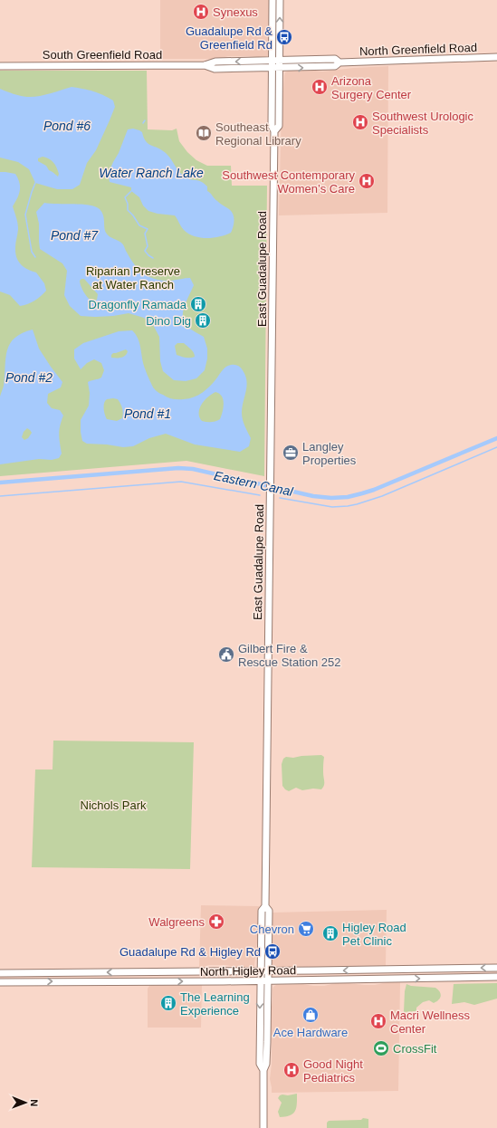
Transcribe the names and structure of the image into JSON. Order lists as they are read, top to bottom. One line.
{"streets":{"main road":["North Greenfield Road","South Greenfield Road","East Guadalupe Road","North Higley Road"]},"crossings":[["North Greenfield Road","South Greenfield Road"],["North Greenfield Road","East Guadalupe Road"],["South Greenfield Road","East Guadalupe Road"],["East Guadalupe Road","North Higley Road"]],"water":["Pond #6","Water Ranch Lake","Pond #7","Pond #2","Pond #1","Eastern Canal"],"parks":["Riparian Preserve at Water Ranch","Nichols Park"],"places":{"hospital":["Synexus","Arizona Surgery Center","Southwest Urologic Specialists","Southwest Contemporary Women’s Care","Macri Wellness Center","Good Night Pediatrics"],"bus stop":["Guadalupe Rd & Greenfield Rd","Guadalupe Rd & Higley Rd"],"library":["Southeast Regional Library"],"building":["Dragonfly Ramada","Dino Dig","Higley Road Pet Clinic","The Learning Experience"],"office":["Langley Properties"],"public building":["Gilbert Fire & Rescue Station 252"],"pharmacy":["Walgreens"],"supermarket":["Chevron"],"shop":["Ace Hardware"],"sports":["CrossFit"]},"north":"right"}
